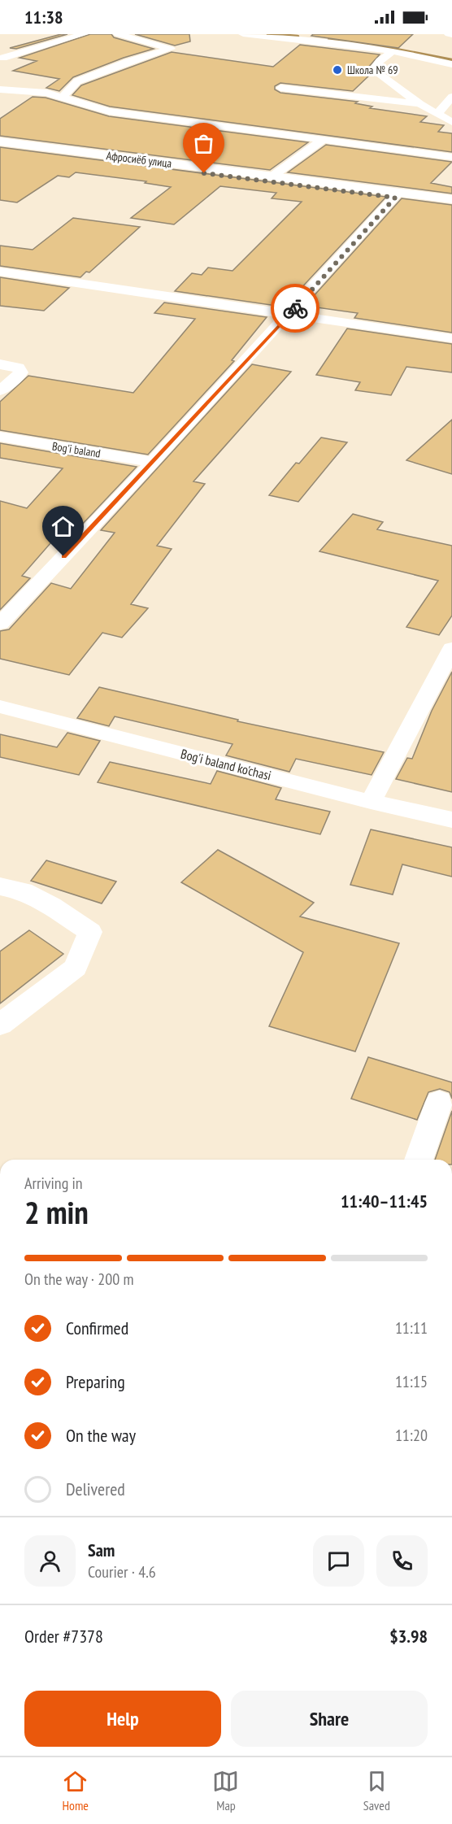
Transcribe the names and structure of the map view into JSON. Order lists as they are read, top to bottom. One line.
{"streets":{"main road":["Афросиёб улица"],"street":["Bog'i baland","Bog'i baland ko'chasi"]},"places":["Школа № 69"],"page":{"status":"11:38","heading":["2 min","Arriving in","11:40–11:45"],"panel":["Sam","Courier · 4.6","Order #7378","$3.98"],"bar":"On the way · 200 m","list":[["Confirmed","11:11"],["Preparing","11:15"],["On the way","11:20"],"Delivered"],"buttons":["Help","Share"],"tabs":["Home","Map","Saved"]}}
